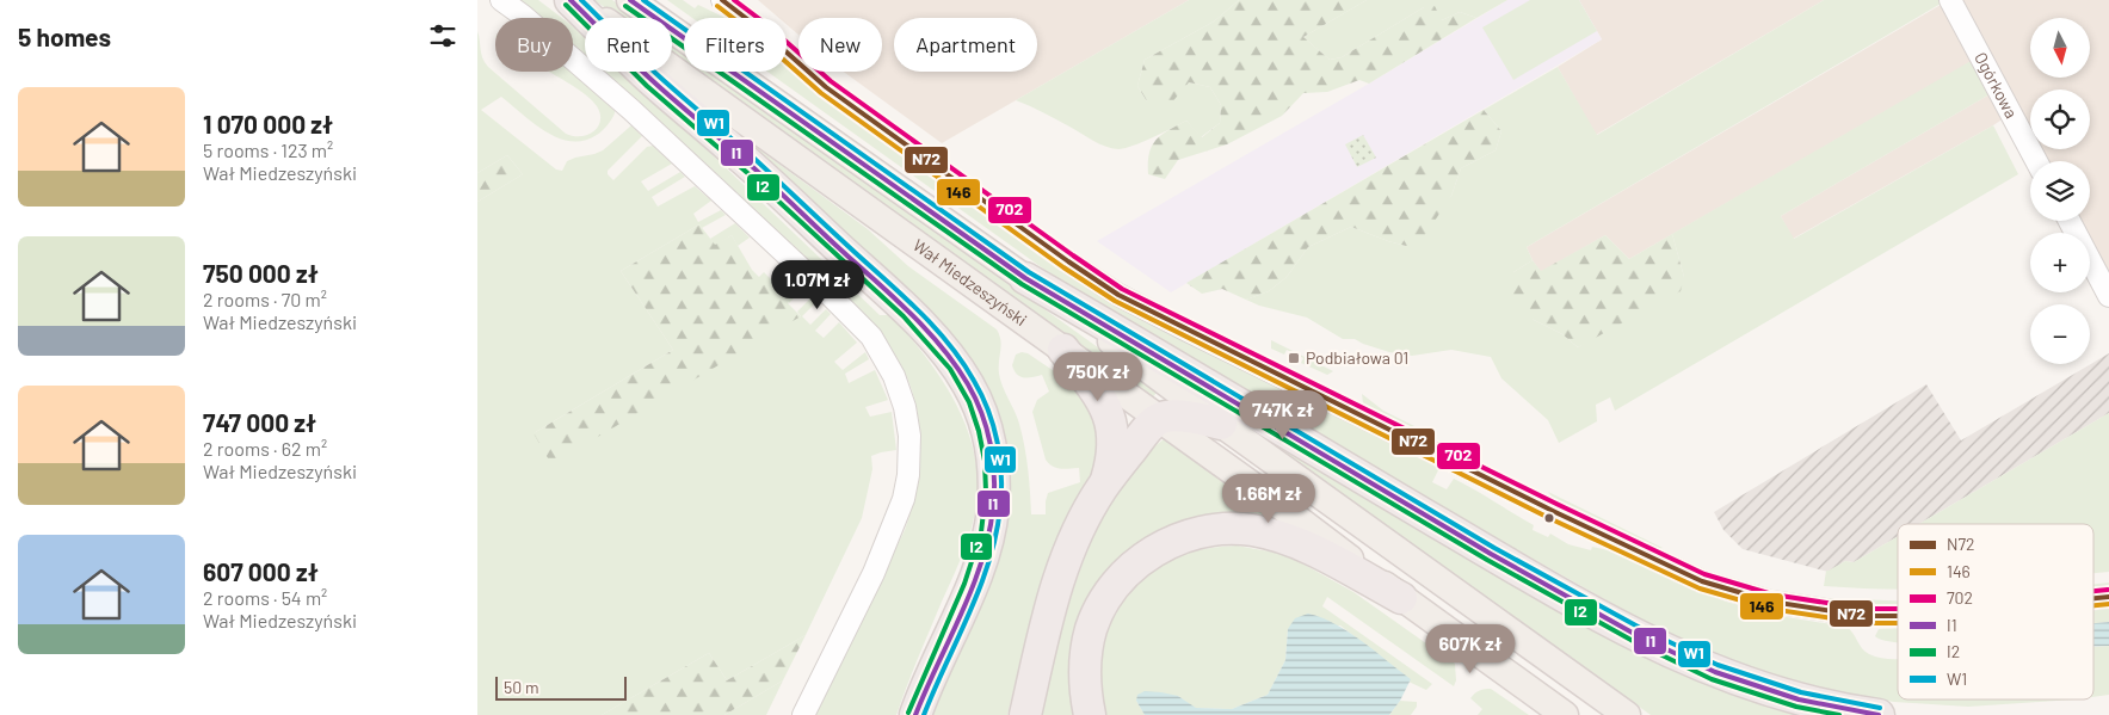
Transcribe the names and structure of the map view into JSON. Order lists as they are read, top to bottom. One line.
{"streets":{"main road":["Wał Miedzeszyński"],"street":["Ogórkowa"]},"places":{"transit":["Podbiałowa 01"]},"lines":["transit line N72","transit line 702","transit line I1","transit line W1","transit line I2","transit line 146"],"legend":["N72","146","702","I1","I2","W1"],"scale_bar":"50 m","north":"bottom","page":{"heading":"5 homes","map_buttons":["+","−"],"chip":["Buy","Rent","Filters","New","Apartment"],"list":[{"name":"1 070 000 zł","note":"5 rooms · 123 m² · Wał Miedzeszyński"},{"name":"750 000 zł","note":"2 rooms · 70 m² · Wał Miedzeszyński"},{"name":"747 000 zł","note":"2 rooms · 62 m² · Wał Miedzeszyński"},{"name":"607 000 zł","note":"2 rooms · 54 m² · Wał Miedzeszyński"}],"price":["1.07M zł","750K zł","747K zł","1.66M zł","607K zł"],"scale":"50 m"}}
